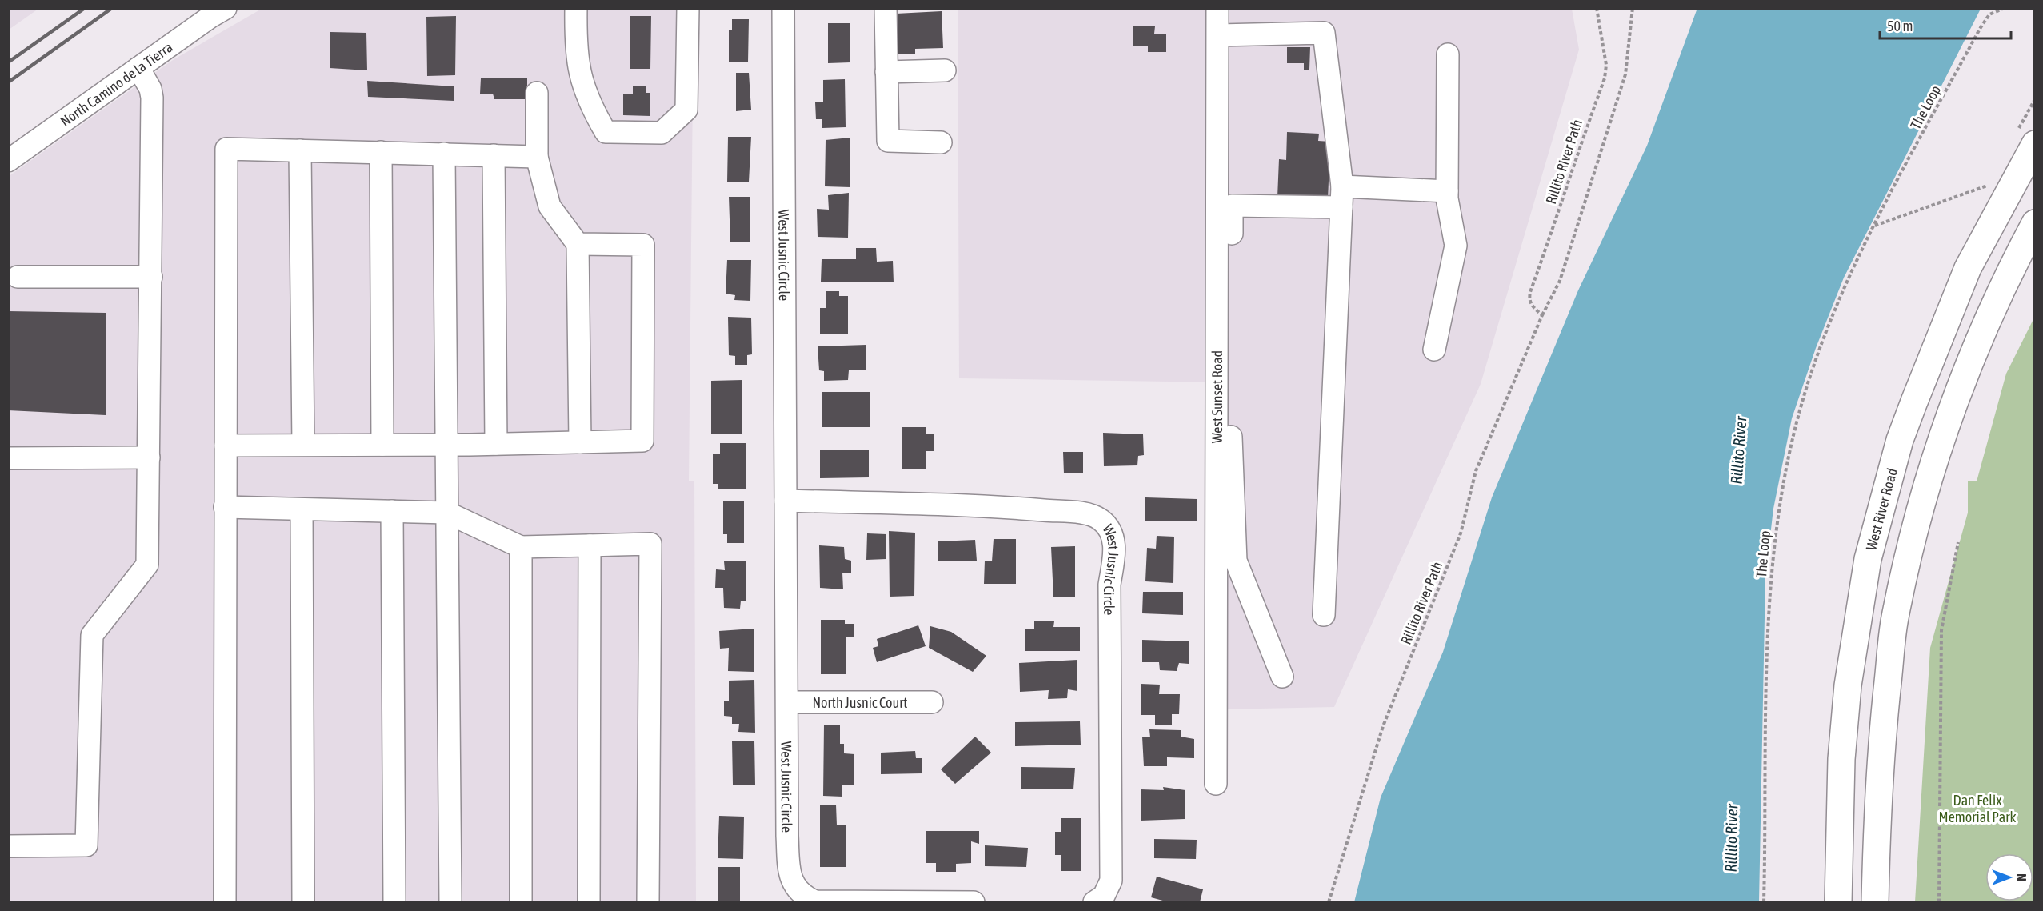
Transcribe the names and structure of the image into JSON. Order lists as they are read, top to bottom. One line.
{"streets":{"main road":["West River Road"],"street":["North Camino de la Tierra","West Jusnic Circle","West Sunset Road","North Jusnic Court"],"path":["The Loop","Rillito River Path"]},"crossings":[["West Jusnic Circle","North Jusnic Court"]],"water":["Rillito River"],"parks":["Dan Felix Memorial Park"],"scale_bar":"50 m","north":"right"}
